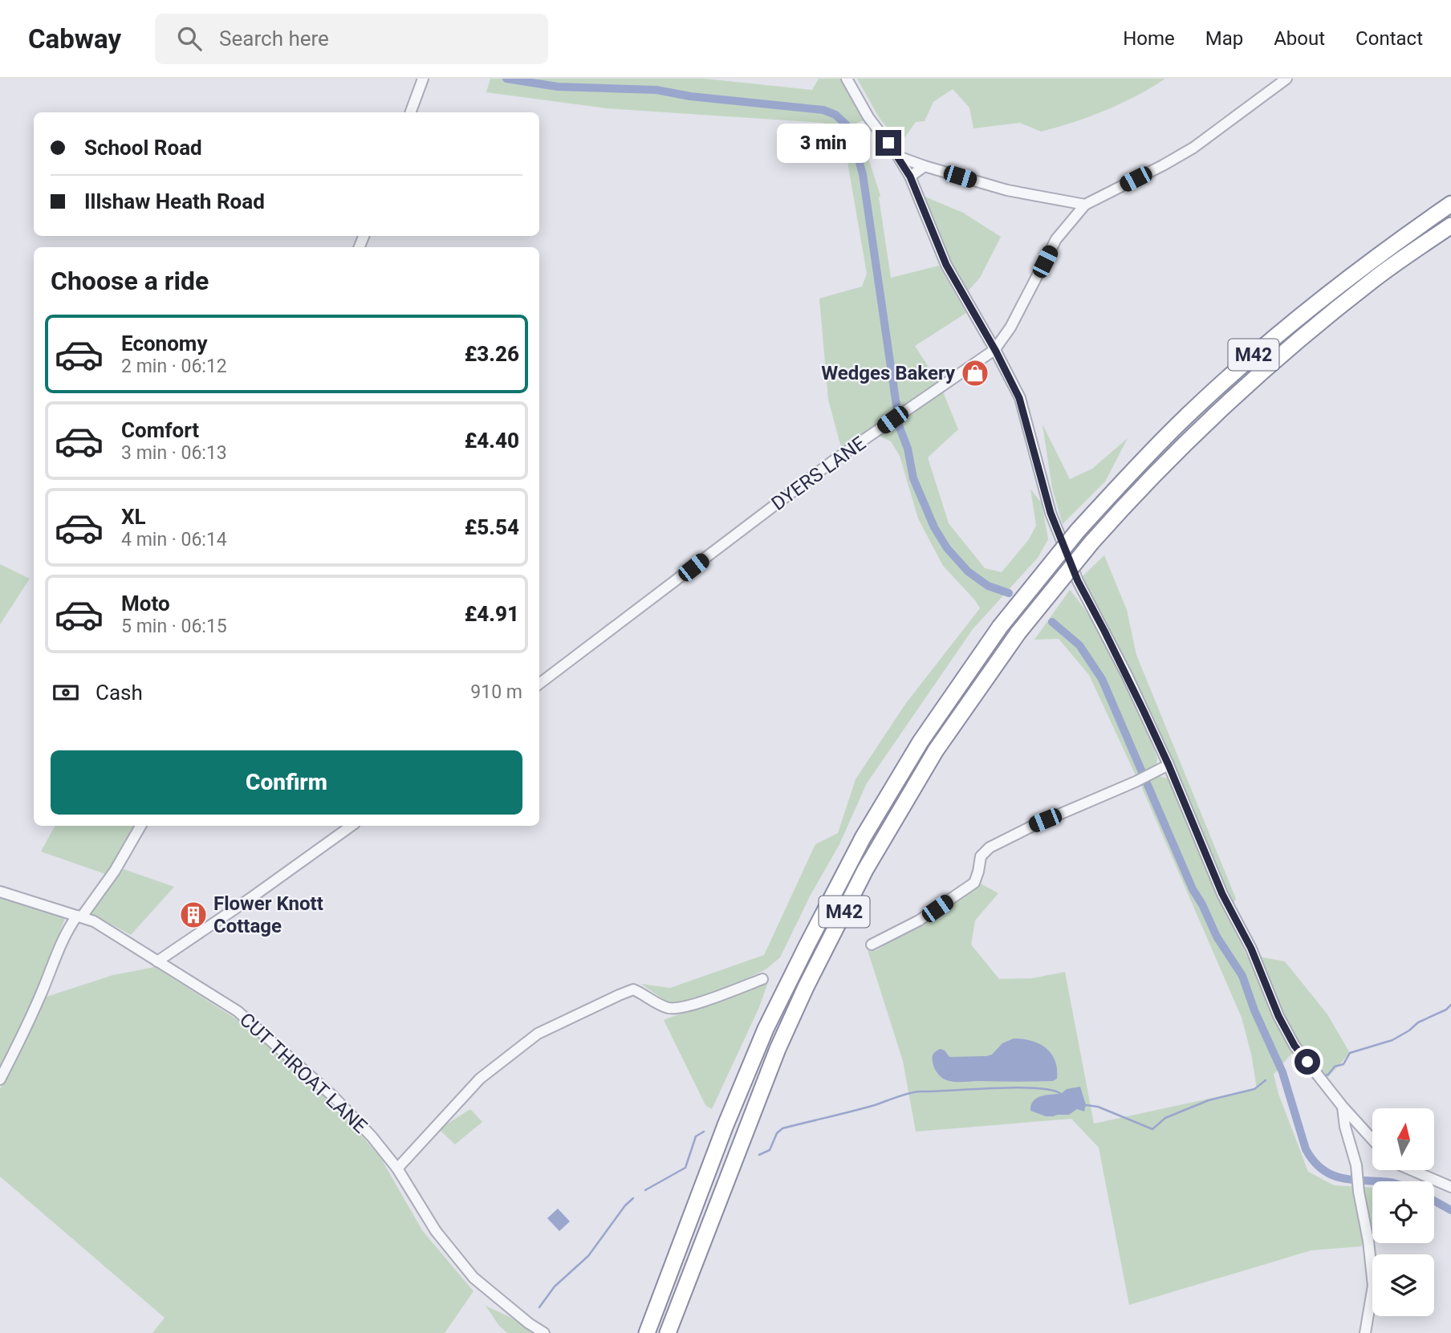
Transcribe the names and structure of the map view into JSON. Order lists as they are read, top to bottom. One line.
{"streets":{"highway":["M42"],"street":["DYERS LANE","CUT THROAT LANE"]},"places":{"shop":["Wedges Bakery"],"building":["Flower Knott Cottage"]},"north":"top","page":{"header":"Cabway","search":"Search here","nav":["Home","Map","About","Contact"],"banner":["School Road","Illshaw Heath Road"],"bubble":"3 min","heading":"Choose a ride","list":[{"name":"Economy","note":"2 min · 06:12","value":"£3.26"},{"name":"Comfort","note":"3 min · 06:13","value":"£4.40"},{"name":"XL","note":"4 min · 06:14","value":"£5.54"},{"name":"Moto","note":"5 min · 06:15","value":"£4.91"}],"pay":["Cash","910 m"],"buttons":"Confirm"}}
